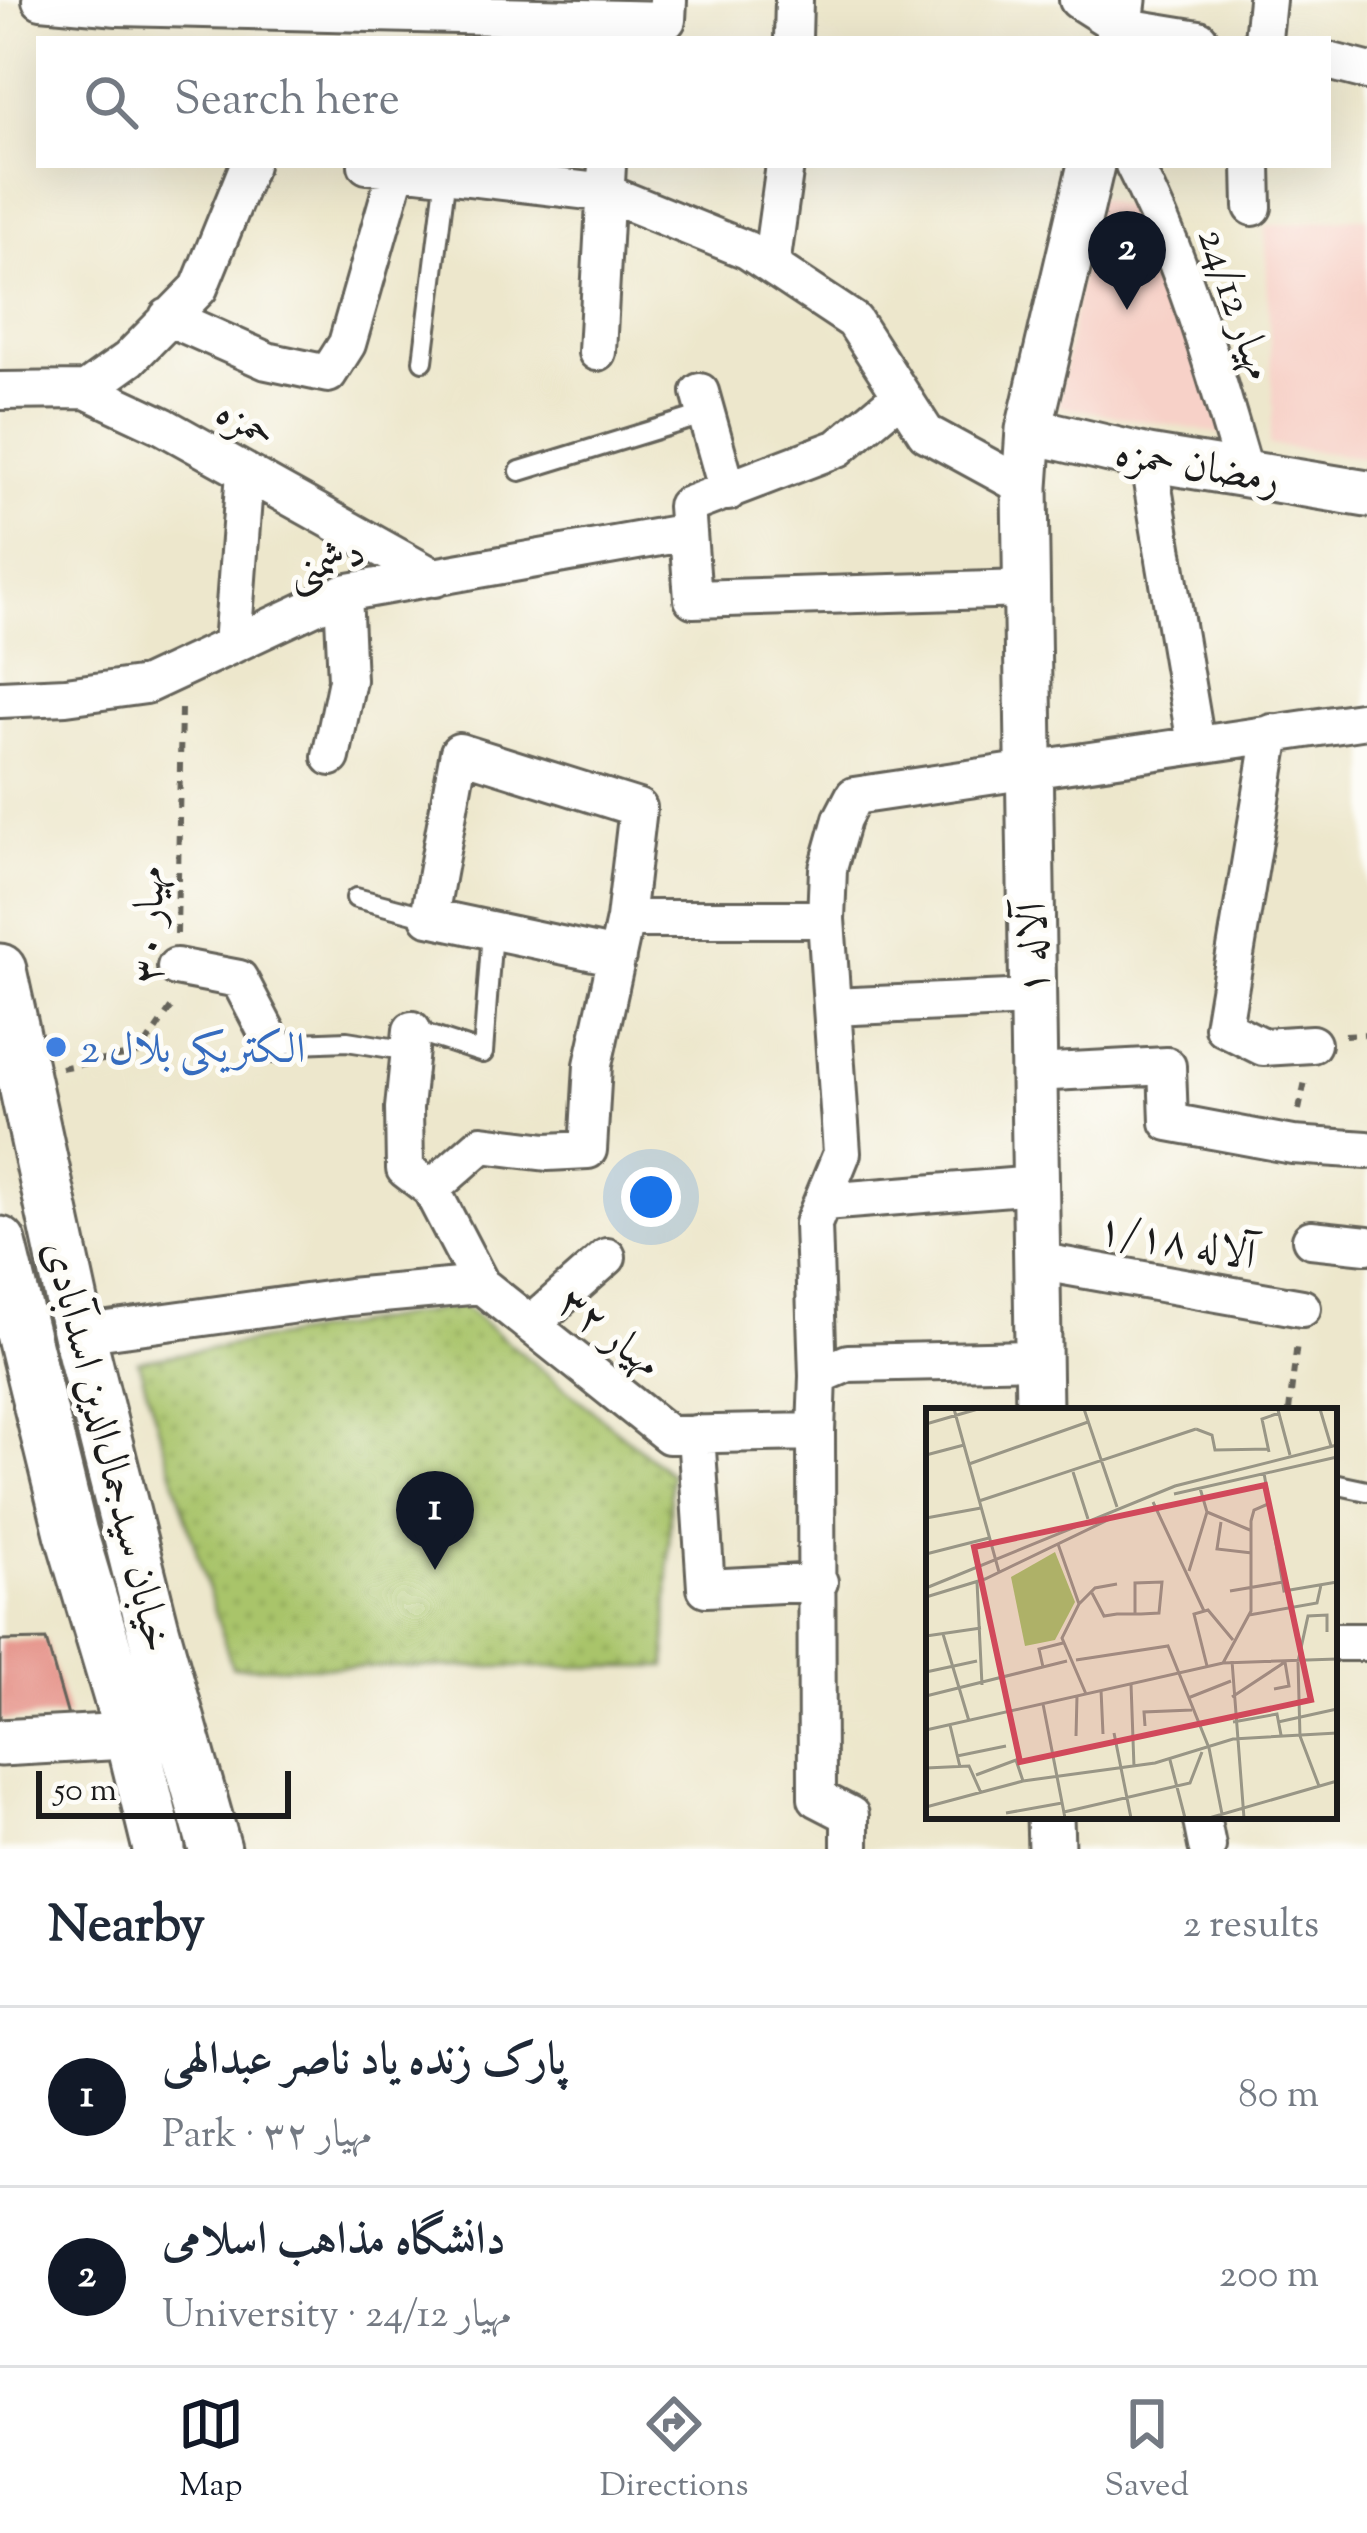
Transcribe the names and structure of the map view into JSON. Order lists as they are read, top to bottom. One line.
{"streets":{"main road":["خیابان سیدجمال‌الدین اسدآبادی"],"street":["مهیار 24/12","حمزه","رمضان حمزه","دشمنی","آلاله ۱","آلاله ۱/۱۸","مهیار ۳۲"],"path":["مهیار ۳۰"]},"crossings":[["مهیار 24/12","رمضان حمزه"],["حمزه","دشمنی"],["رمضان حمزه","آلاله ۱"],["دشمنی","مهیار ۳۰"],["مهیار ۳۰","خیابان سیدجمال‌الدین اسدآبادی"],["آلاله ۱","آلاله ۱/۱۸"]],"places":["الکتریکی بلال 2"],"scale_bar":"50 m","page":{"search":"Search here","pins":["2","1"],"scale":"50 m","heading":["Nearby","2 results"],"list":[{"mark":"1","name":"پارک زنده یاد ناصر عبدالهی","note":"Park · مهیار ۳۲","value":"80 m"},{"mark":"2","name":"دانشگاه مذاهب اسلامی","note":"University · مهیار 24/12","value":"200 m"}],"nav":["Map","Directions","Saved"]}}
